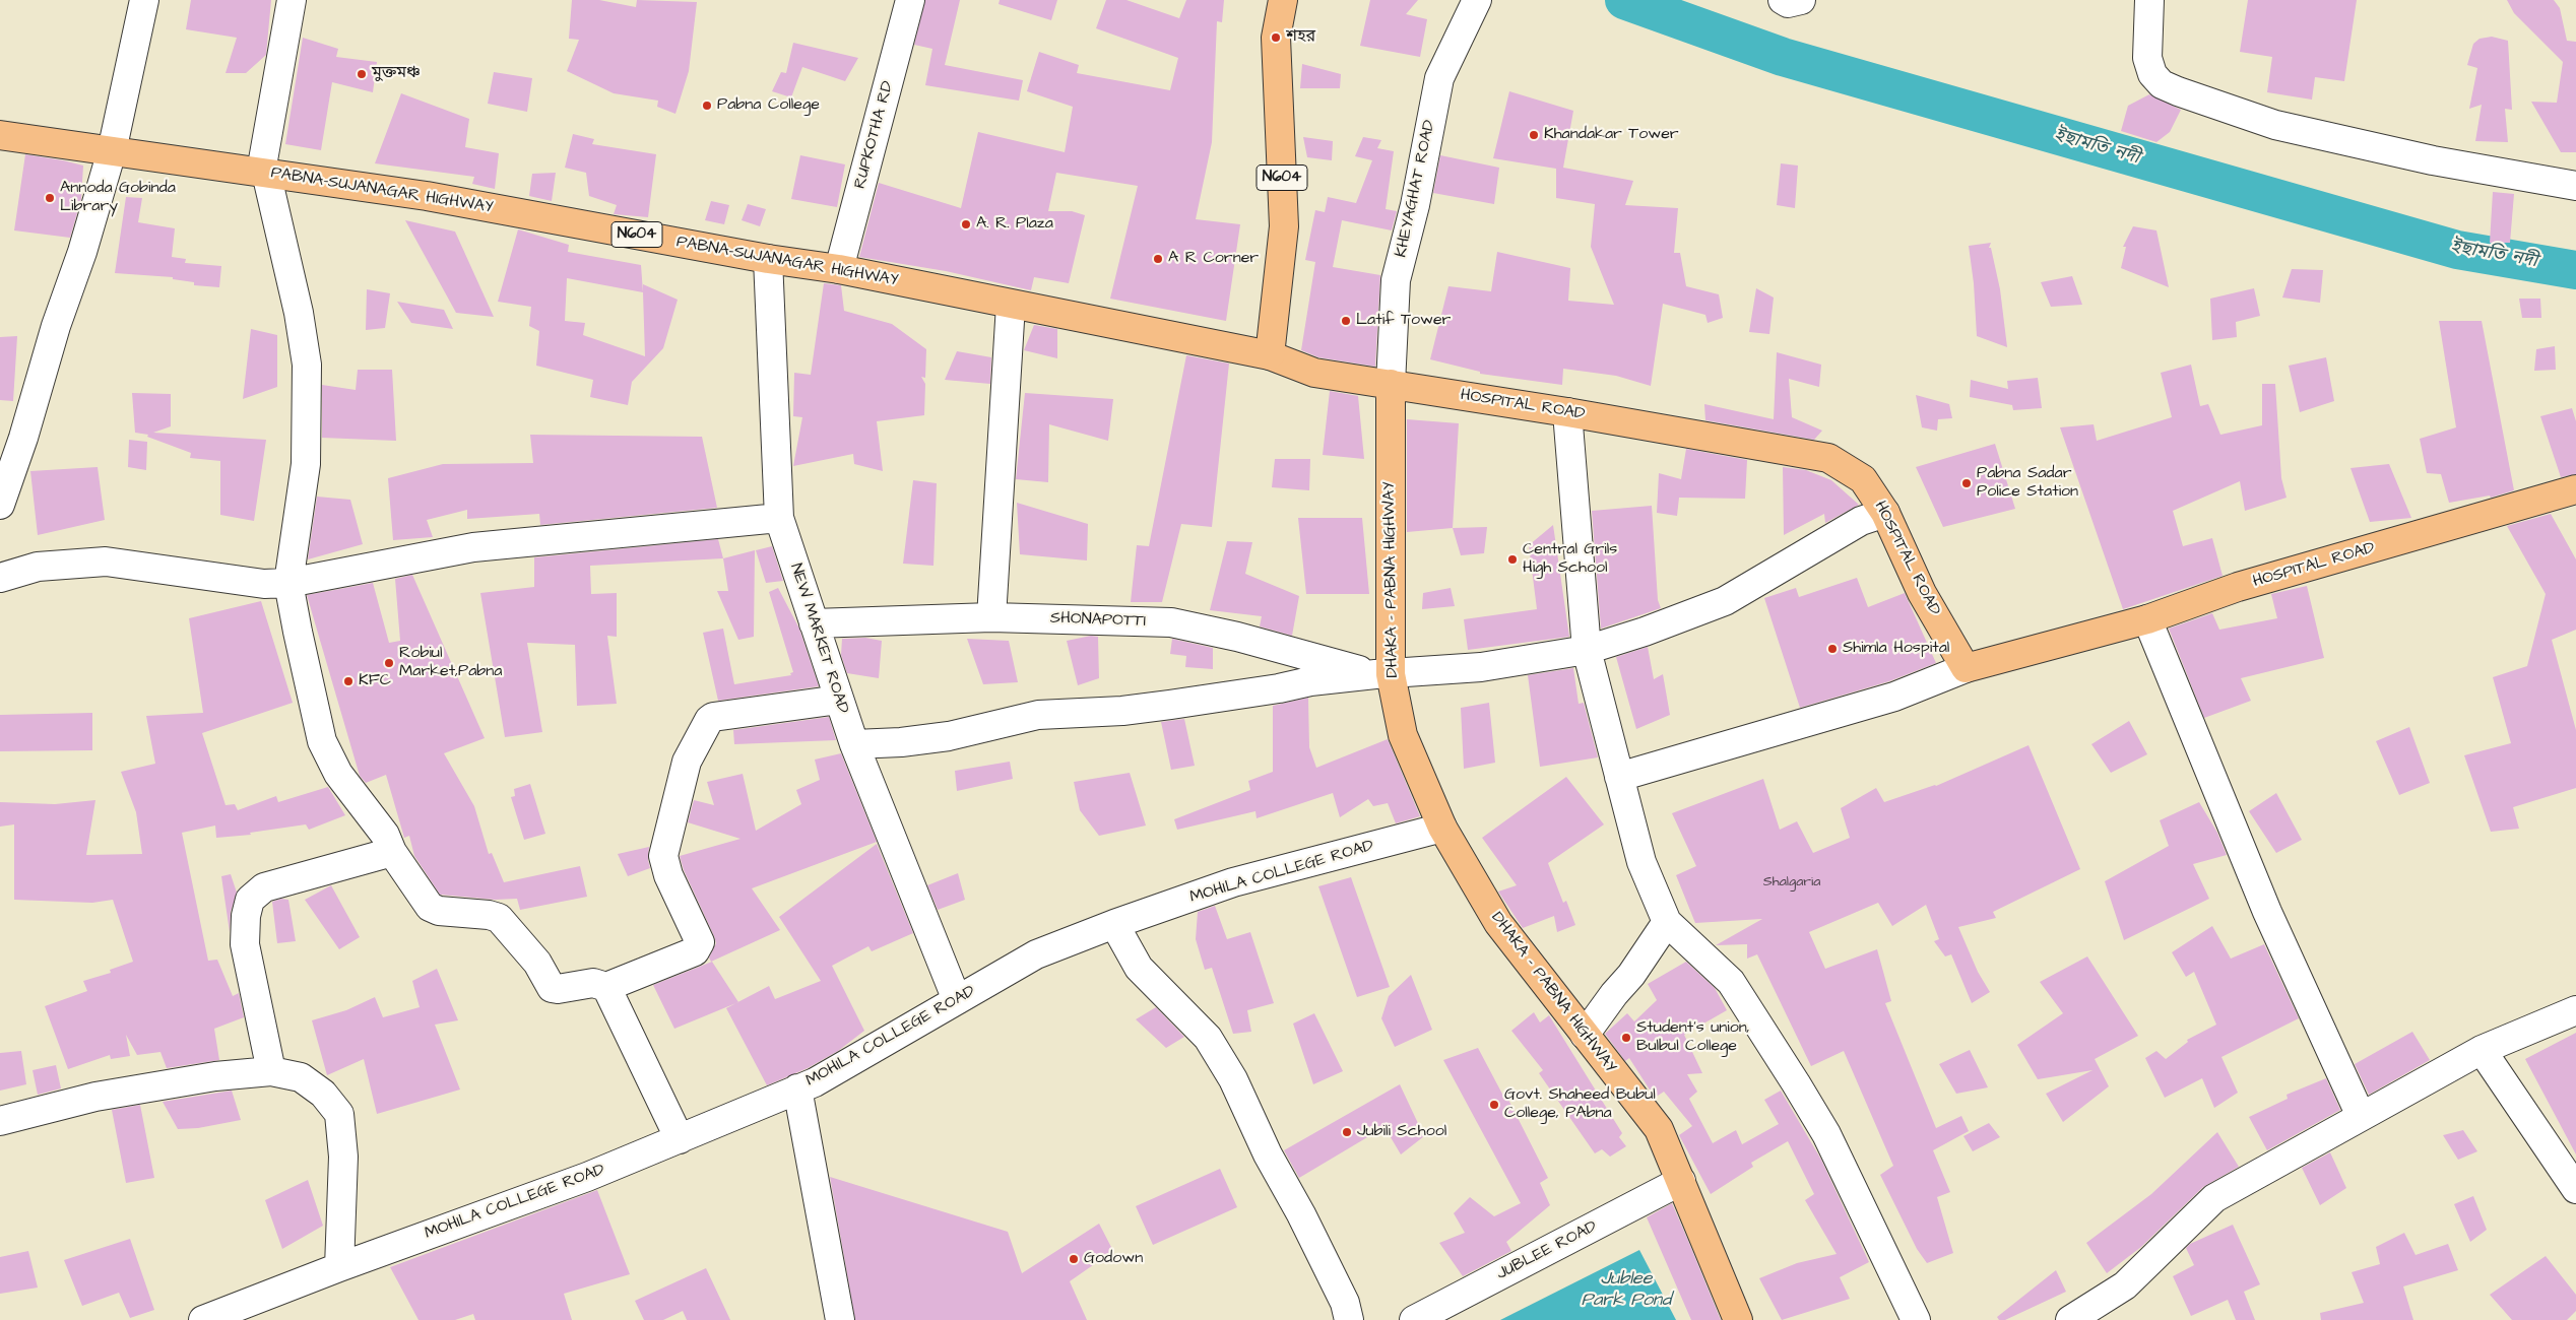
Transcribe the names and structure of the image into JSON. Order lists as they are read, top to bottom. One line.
{"streets":{"main road":["N604","PABNA-SUJANAGAR HIGHWAY","HOSPITAL ROAD","DHAKA - PABNA HIGHWAY"],"street":["RUPKOTHA RD","KHEYAGHAT ROAD","SHONAPOTTI","NEW MARKET ROAD","MOHILA COLLEGE ROAD","JUBLEE ROAD"]},"crossings":[["RUPKOTHA RD","PABNA-SUJANAGAR HIGHWAY"],["N604","PABNA-SUJANAGAR HIGHWAY"],["N604","HOSPITAL ROAD"],["KHEYAGHAT ROAD","HOSPITAL ROAD"],["KHEYAGHAT ROAD","DHAKA - PABNA HIGHWAY"],["PABNA-SUJANAGAR HIGHWAY","HOSPITAL ROAD"],["PABNA-SUJANAGAR HIGHWAY","NEW MARKET ROAD"],["HOSPITAL ROAD","DHAKA - PABNA HIGHWAY"],["DHAKA - PABNA HIGHWAY","SHONAPOTTI"],["DHAKA - PABNA HIGHWAY","MOHILA COLLEGE ROAD"],["DHAKA - PABNA HIGHWAY","JUBLEE ROAD"],["SHONAPOTTI","NEW MARKET ROAD"],["NEW MARKET ROAD","MOHILA COLLEGE ROAD"]],"water":["ইছামতি নদী","Jublee Park Pond"],"places":["শহর","মুক্তমঞ্চ","Pabna College","Khandakar Tower","Annoda Gobinda Library","A. R. Plaza","A R Corner","Latif Tower","Pabna Sadar Police Station","Central Grils High School","Shimla Hospital","Robiul Market,Pabna","KFC","Student's union, Bulbul College","Govt. Shaheed Bubul College, PAbna","Jubili School","Godown"],"house_numbers":["Shalgaria"]}
